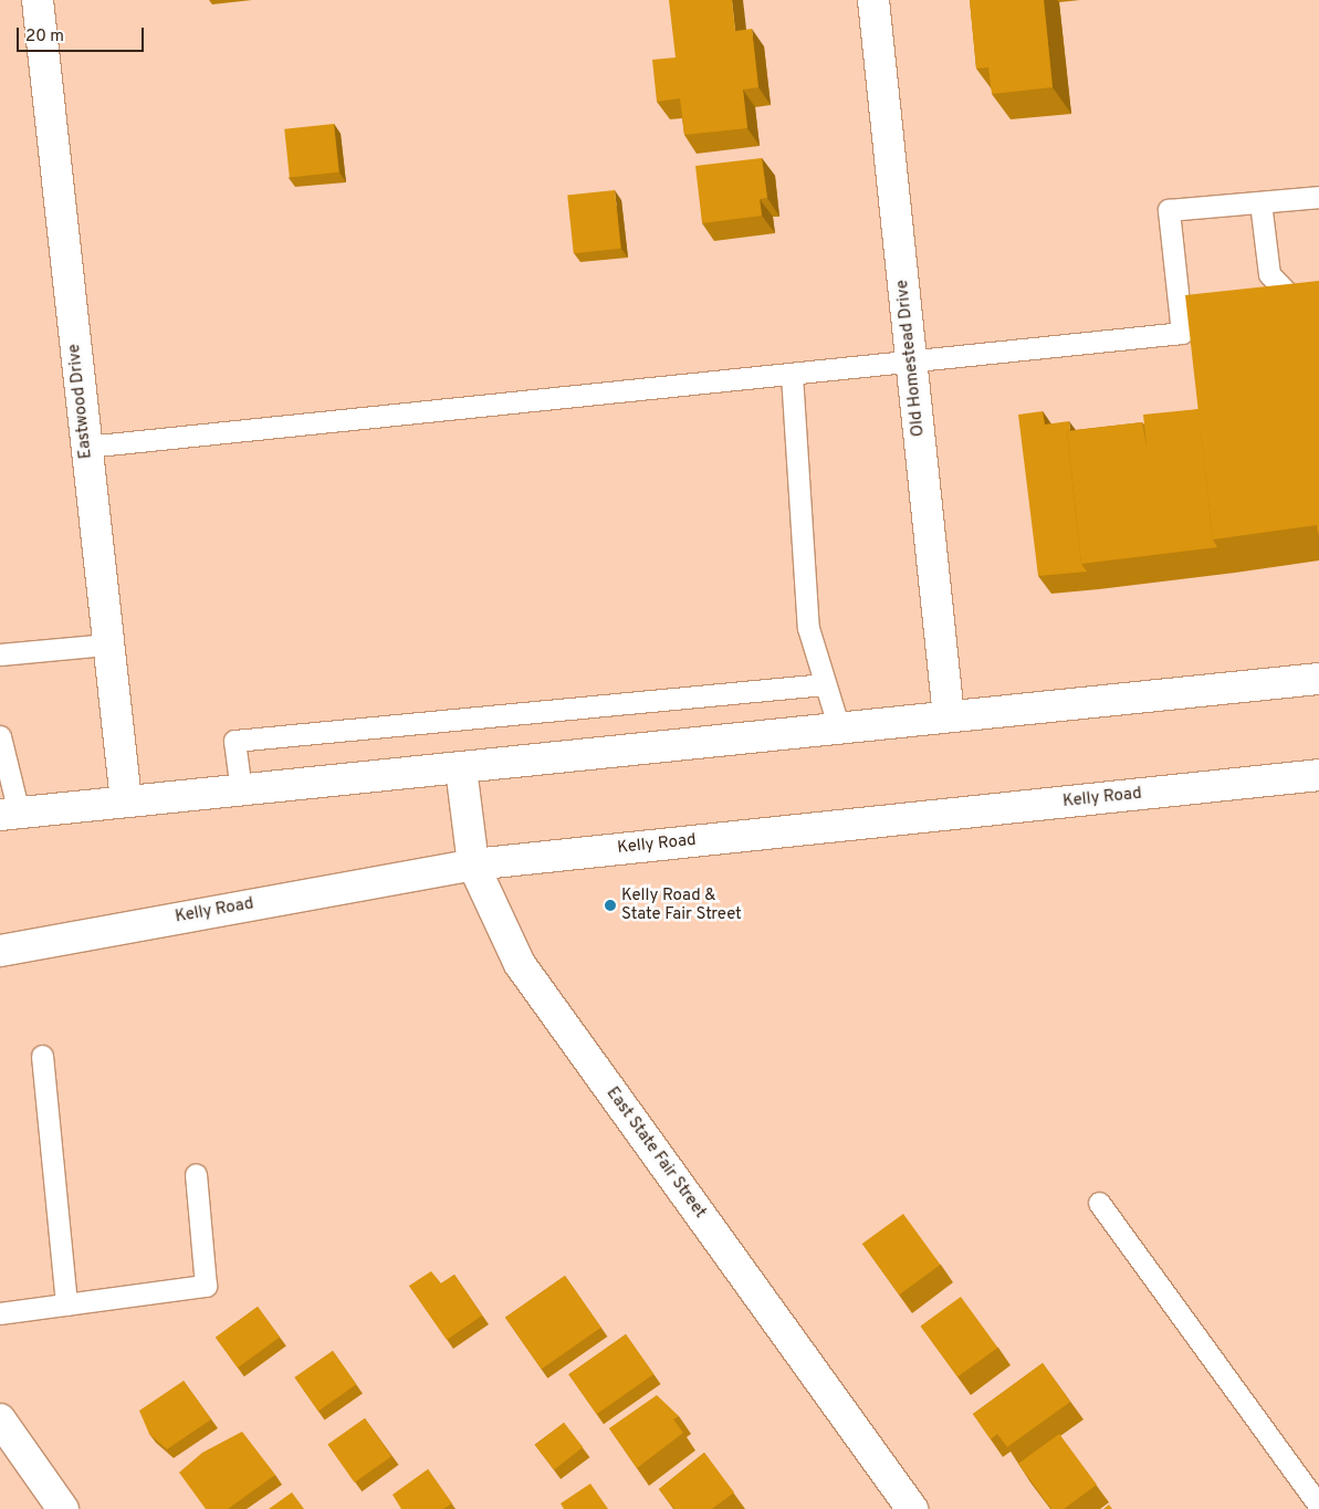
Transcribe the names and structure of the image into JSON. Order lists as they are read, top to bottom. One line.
{"streets":{"street":["Old Homestead Drive","Eastwood Drive","Kelly Road","East State Fair Street"]},"crossings":[["Kelly Road","East State Fair Street"]],"places":["Kelly Road & State Fair Street"],"scale_bar":"20 m"}
